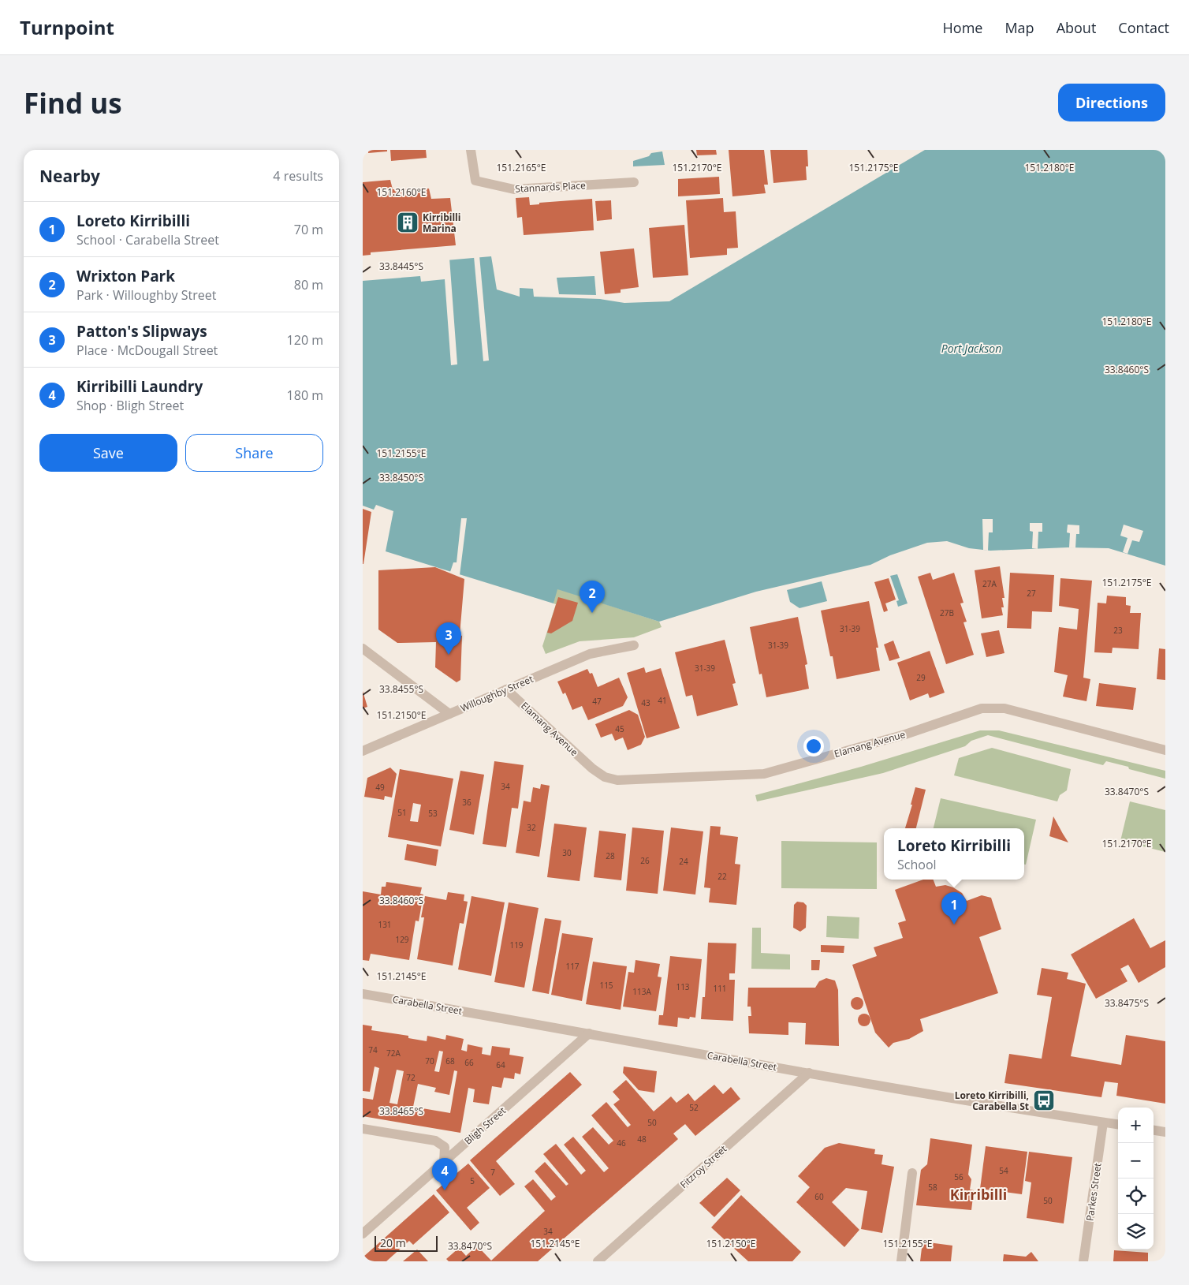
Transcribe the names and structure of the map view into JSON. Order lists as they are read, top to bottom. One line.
{"streets":{"street":["Stannards Place","Willoughby Street","Elamang Avenue","Carabella Street","Bligh Street","Fitzroy Street","Parkes Street"]},"crossings":[["Willoughby Street","Elamang Avenue"],["Carabella Street","Bligh Street"],["Carabella Street","Fitzroy Street"],["Carabella Street","Parkes Street"]],"districts":["Kirribilli"],"water":["Port Jackson"],"places":{"building":["Kirribilli Marina"],"bus stop":["Loreto Kirribilli, Carabella St"]},"house_numbers":["27A","27","27B","31-39","23","31-39","31-39","29","41","47","43","45","34","49","36","51","53","32","30","28","26","24","22","131","129","119","117","115","113","111","113A","74","72A","70","68","66","64","72","52","50","48","46","54","7","56","5","58","60","50","34"],"scale_bar":"20 m","page":{"header":"Turnpoint","nav":["Home","Map","About","Contact"],"buttons":["Directions",["Save","Share"]],"title":"Find us","heading":["Nearby","4 results"],"list":[{"mark":"1","name":"Loreto Kirribilli","note":"School · Carabella Street","value":"70 m"},{"mark":"2","name":"Wrixton Park","note":"Park · Willoughby Street","value":"80 m"},{"mark":"3","name":"Patton's Slipways","note":"Place · McDougall Street","value":"120 m"},{"mark":"4","name":"Kirribilli Laundry","note":"Shop · Bligh Street","value":"180 m"}],"pins":["2","3","1","4"],"popup":["Loreto Kirribilli","School"],"map_buttons":["+","−"],"scale":"20 m"},"coordinates":["151.2165°E","151.2170°E","151.2175°E","151.2180°E","151.2160°E","33.8445°S","33.8460°S","151.2155°E","33.8450°S","33.8455°S","151.2150°E","33.8470°S","151.2145°E","33.8475°S","33.8465°S"]}
